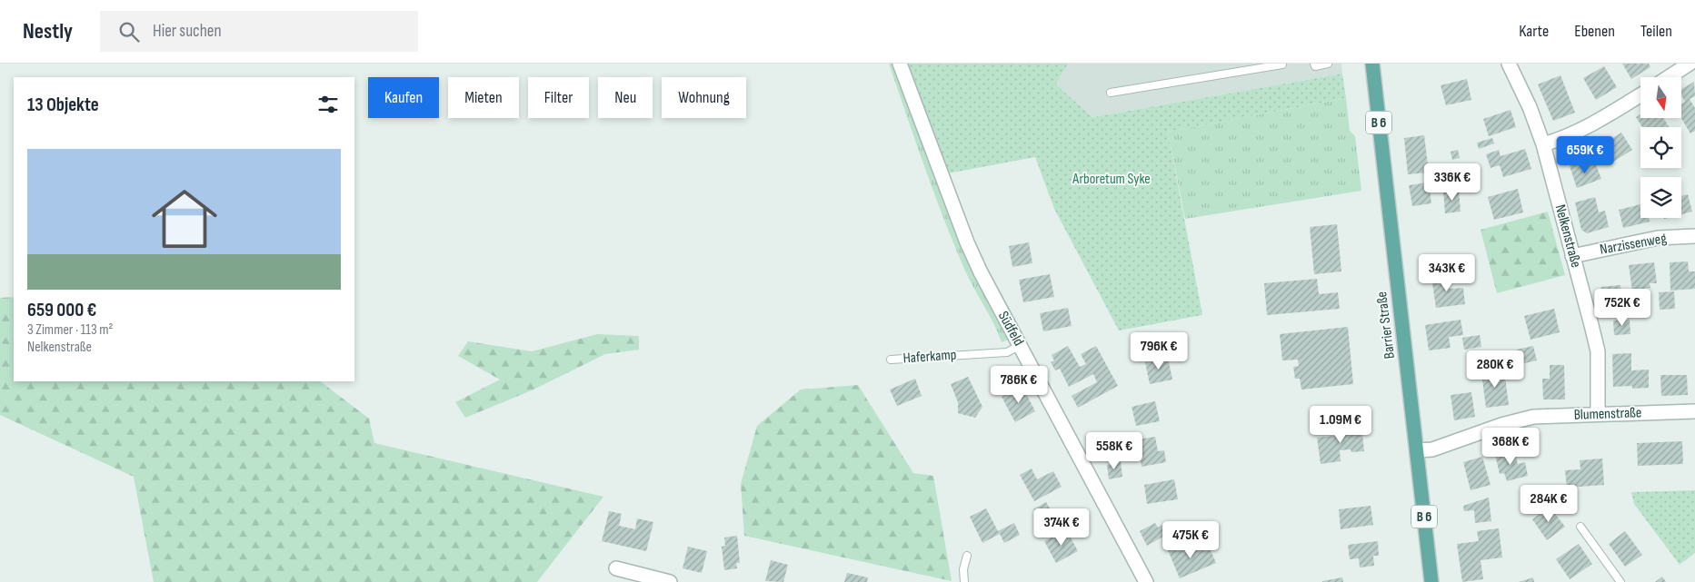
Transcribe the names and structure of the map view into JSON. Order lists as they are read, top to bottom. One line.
{"streets":{"main road":["B 6","Barrier Straße"],"street":["Nelkenstraße","Narzissenweg","Südfeld","Blumenstraße"],"lane":["Haferkamp"]},"crossings":[["Nelkenstraße","Narzissenweg"],["Nelkenstraße","Blumenstraße"],["Barrier Straße","Blumenstraße"],["Südfeld","Haferkamp"]],"parks":["Arboretum Syke"],"north":"bottom","page":{"header":"Nestly","search":"Hier suchen","nav":["Karte","Ebenen","Teilen"],"chip":["Kaufen","Mieten","Filter","Neu","Wohnung"],"heading":"13 Objekte","list":[{"name":"659 000 €","note":"3 Zimmer · 113 m² · Nelkenstraße"}],"price":["659K €","336K €","343K €","752K €","796K €","280K €","786K €","1.09M €","368K €","558K €","284K €","374K €","475K €"]}}
